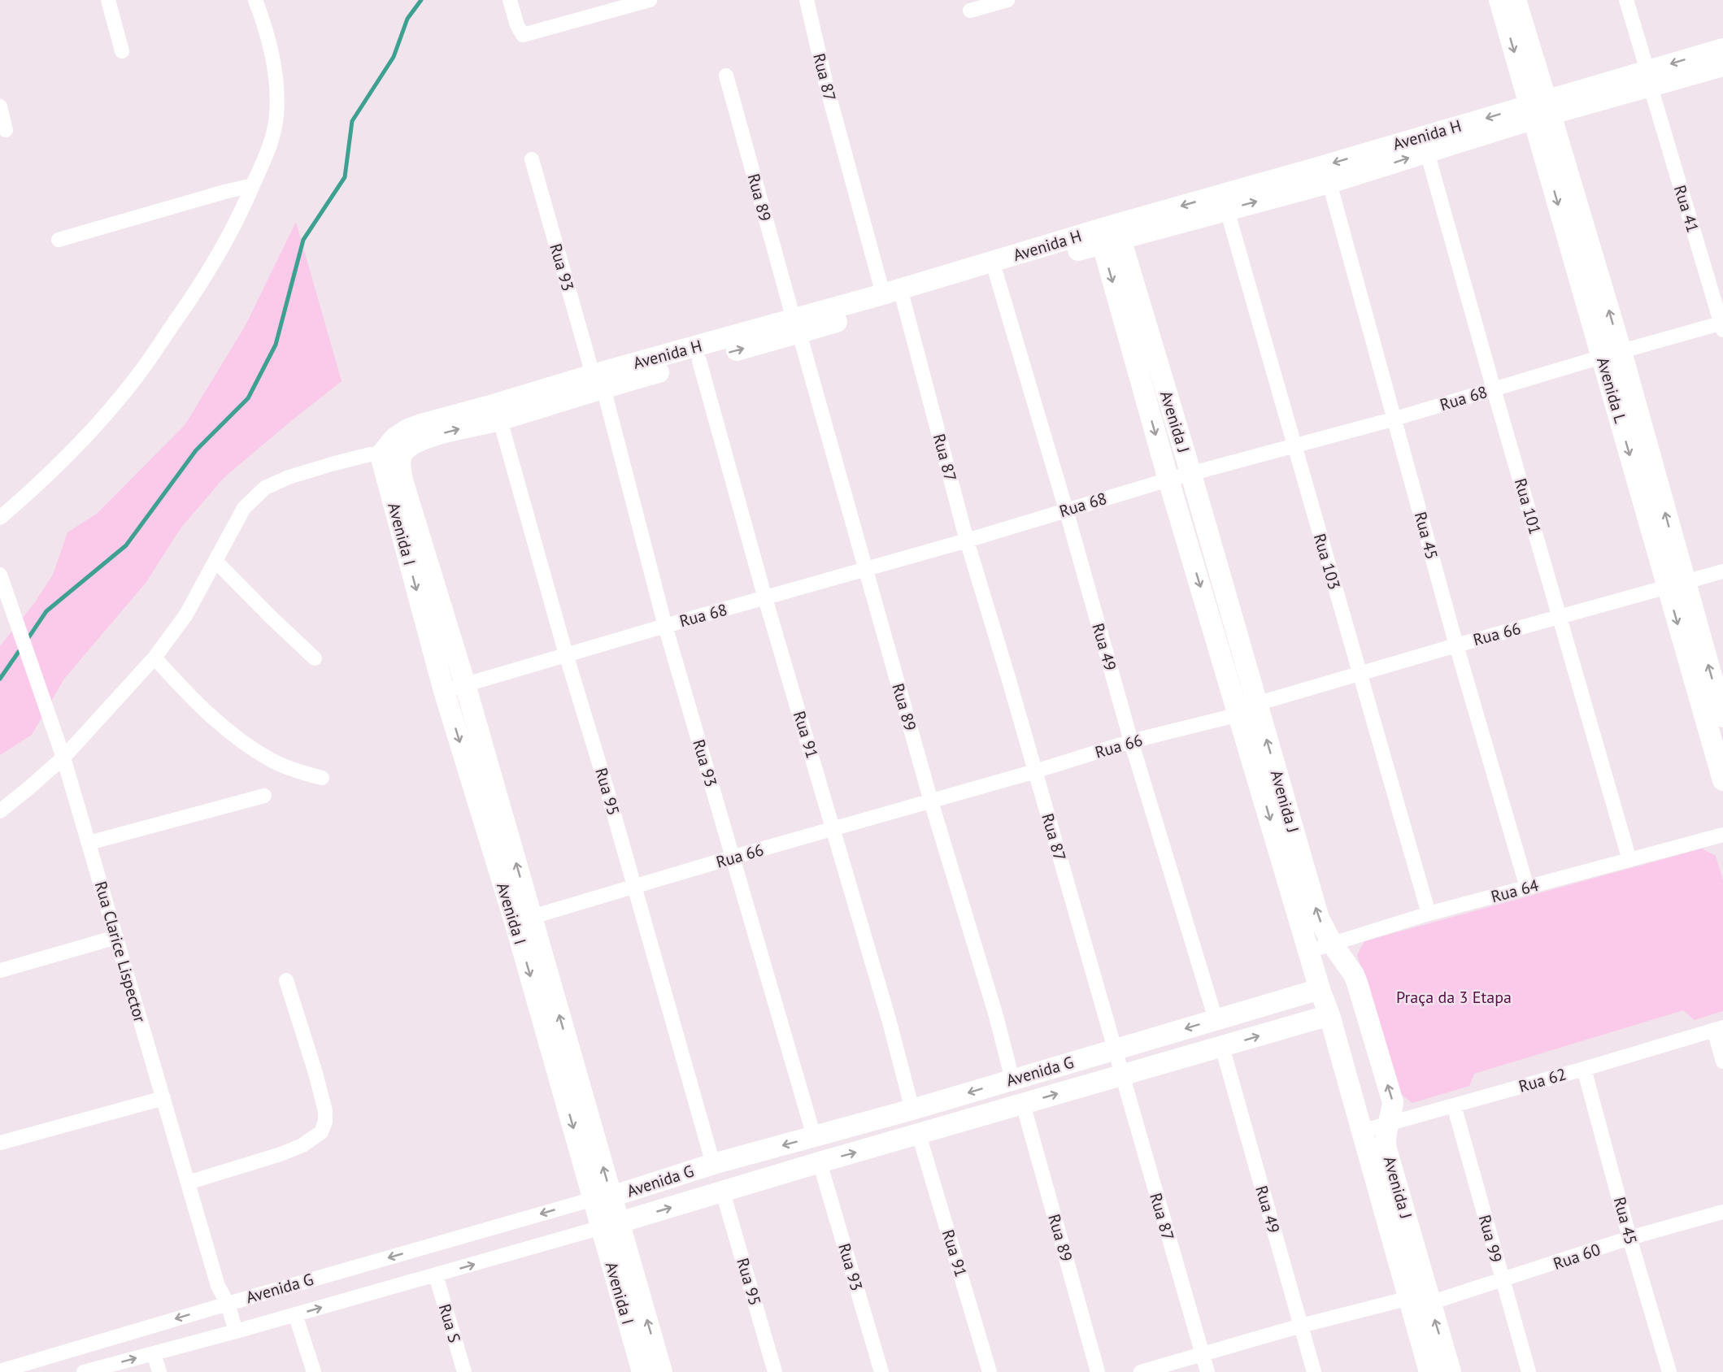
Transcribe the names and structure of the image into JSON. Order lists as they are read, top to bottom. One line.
{"streets":{"street":["Rua 87","Avenida H","Rua 89","Rua 41","Rua 93","Avenida L","Rua 68","Avenida J","Rua 101","Avenida I","Rua 45","Rua 103","Rua 66","Rua 49","Rua 91","Rua 95","Rua 64","Rua Clarice Lispector","Avenida G","Rua 62","Rua 99","Rua 60","Rua S"]},"crossings":[["Rua 87","Avenida H"],["Rua 87","Rua 68"],["Rua 87","Rua 66"],["Rua 87","Avenida G"],["Avenida H","Rua 89"],["Avenida H","Rua 41"],["Avenida H","Rua 93"],["Avenida H","Avenida L"],["Avenida H","Avenida J"],["Avenida H","Rua 101"],["Avenida H","Avenida I"],["Avenida H","Rua 45"],["Avenida H","Rua 103"],["Avenida H","Rua 49"],["Avenida H","Rua 91"],["Avenida H","Rua 95"],["Rua 89","Rua 68"],["Rua 89","Rua 66"],["Rua 89","Avenida G"],["Rua 41","Rua 68"],["Rua 93","Rua 68"],["Rua 93","Rua 66"],["Rua 93","Avenida G"],["Avenida L","Rua 68"],["Avenida L","Rua 66"],["Rua 68","Avenida J"],["Rua 68","Rua 101"],["Rua 68","Avenida I"],["Rua 68","Rua 45"],["Rua 68","Rua 103"],["Rua 68","Rua 49"],["Rua 68","Rua 91"],["Rua 68","Rua 95"],["Avenida J","Rua 66"],["Avenida J","Rua 64"],["Avenida J","Avenida G"],["Avenida J","Rua 62"],["Avenida J","Rua 60"],["Rua 101","Rua 66"],["Rua 101","Rua 64"],["Avenida I","Rua 66"],["Avenida I","Avenida G"],["Rua 45","Rua 66"],["Rua 45","Rua 64"],["Rua 45","Rua 62"],["Rua 45","Rua 60"],["Rua 103","Rua 66"],["Rua 103","Rua 64"],["Rua 66","Rua 49"],["Rua 66","Rua 91"],["Rua 66","Rua 95"],["Rua 49","Avenida G"],["Rua 91","Avenida G"],["Rua 95","Avenida G"],["Rua Clarice Lispector","Avenida G"],["Avenida G","Rua S"],["Rua 62","Rua 99"],["Rua 99","Rua 60"]],"parks":["Praça da 3 Etapa"]}
